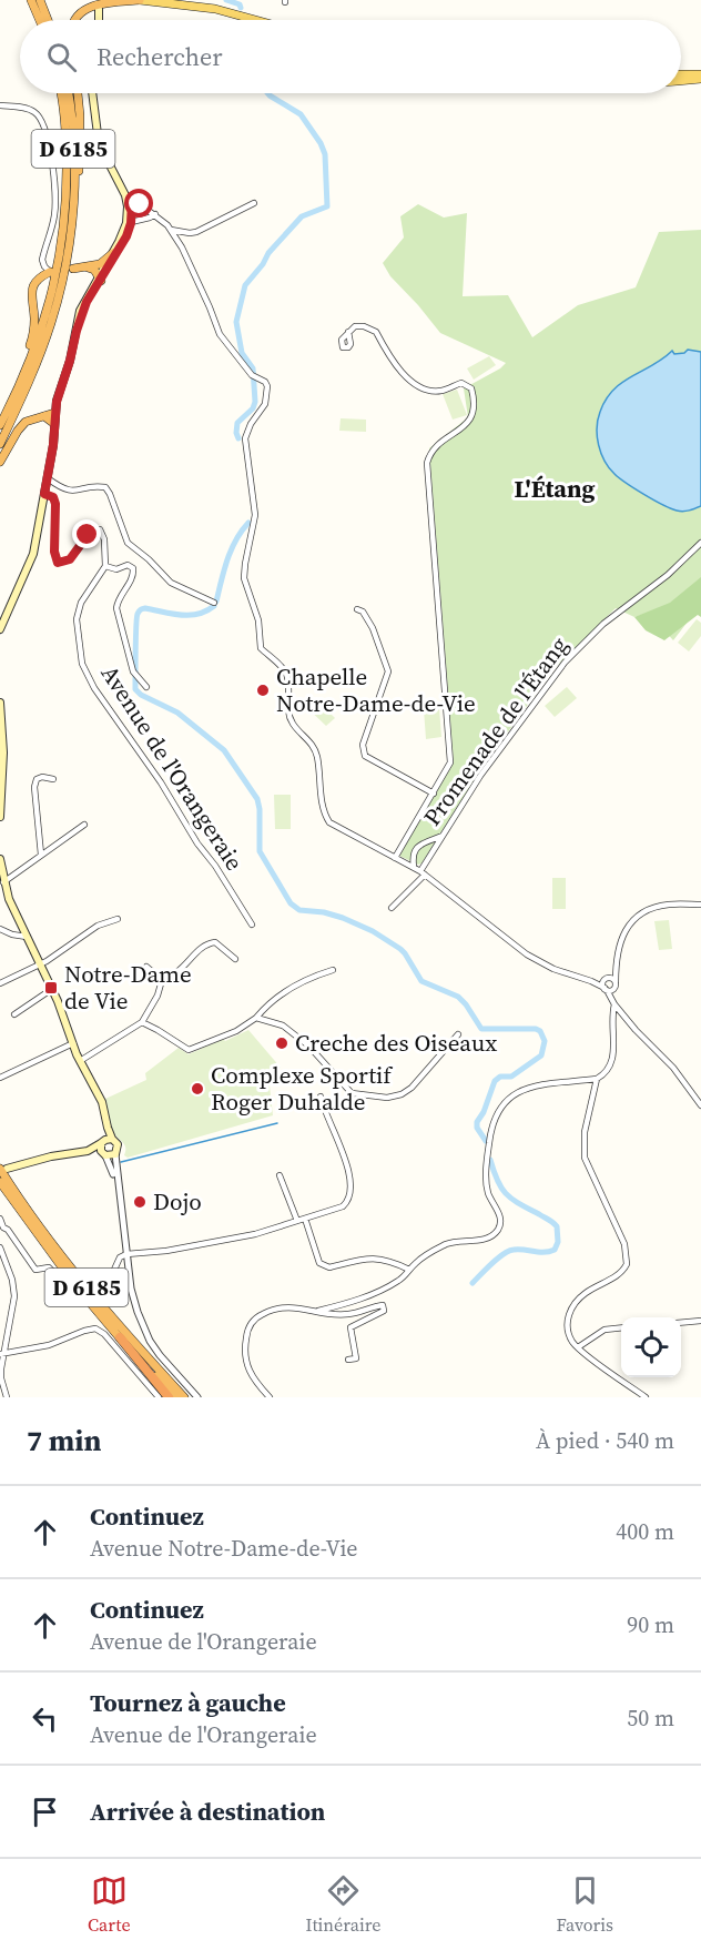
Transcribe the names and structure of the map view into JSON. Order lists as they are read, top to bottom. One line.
{"streets":{"highway":["D 6185"],"street":["Promenade de l'Étang","Avenue de l'Orangeraie"]},"districts":["L'Étang"],"places":{"other":["Chapelle Notre-Dame-de-Vie","Creche des Oiseaux","Complexe Sportif Roger Duhalde","Dojo"],"transit":["Notre-Dame de Vie"]},"page":{"search":"Rechercher","heading":["7 min","À pied · 540 m"],"list":[["Continuez","Avenue Notre-Dame-de-Vie","400 m"],["Continuez","Avenue de l'Orangeraie","90 m"],["Tournez à gauche","Avenue de l'Orangeraie","50 m"],"Arrivée à destination"],"nav":["Carte","Itinéraire","Favoris"]}}
